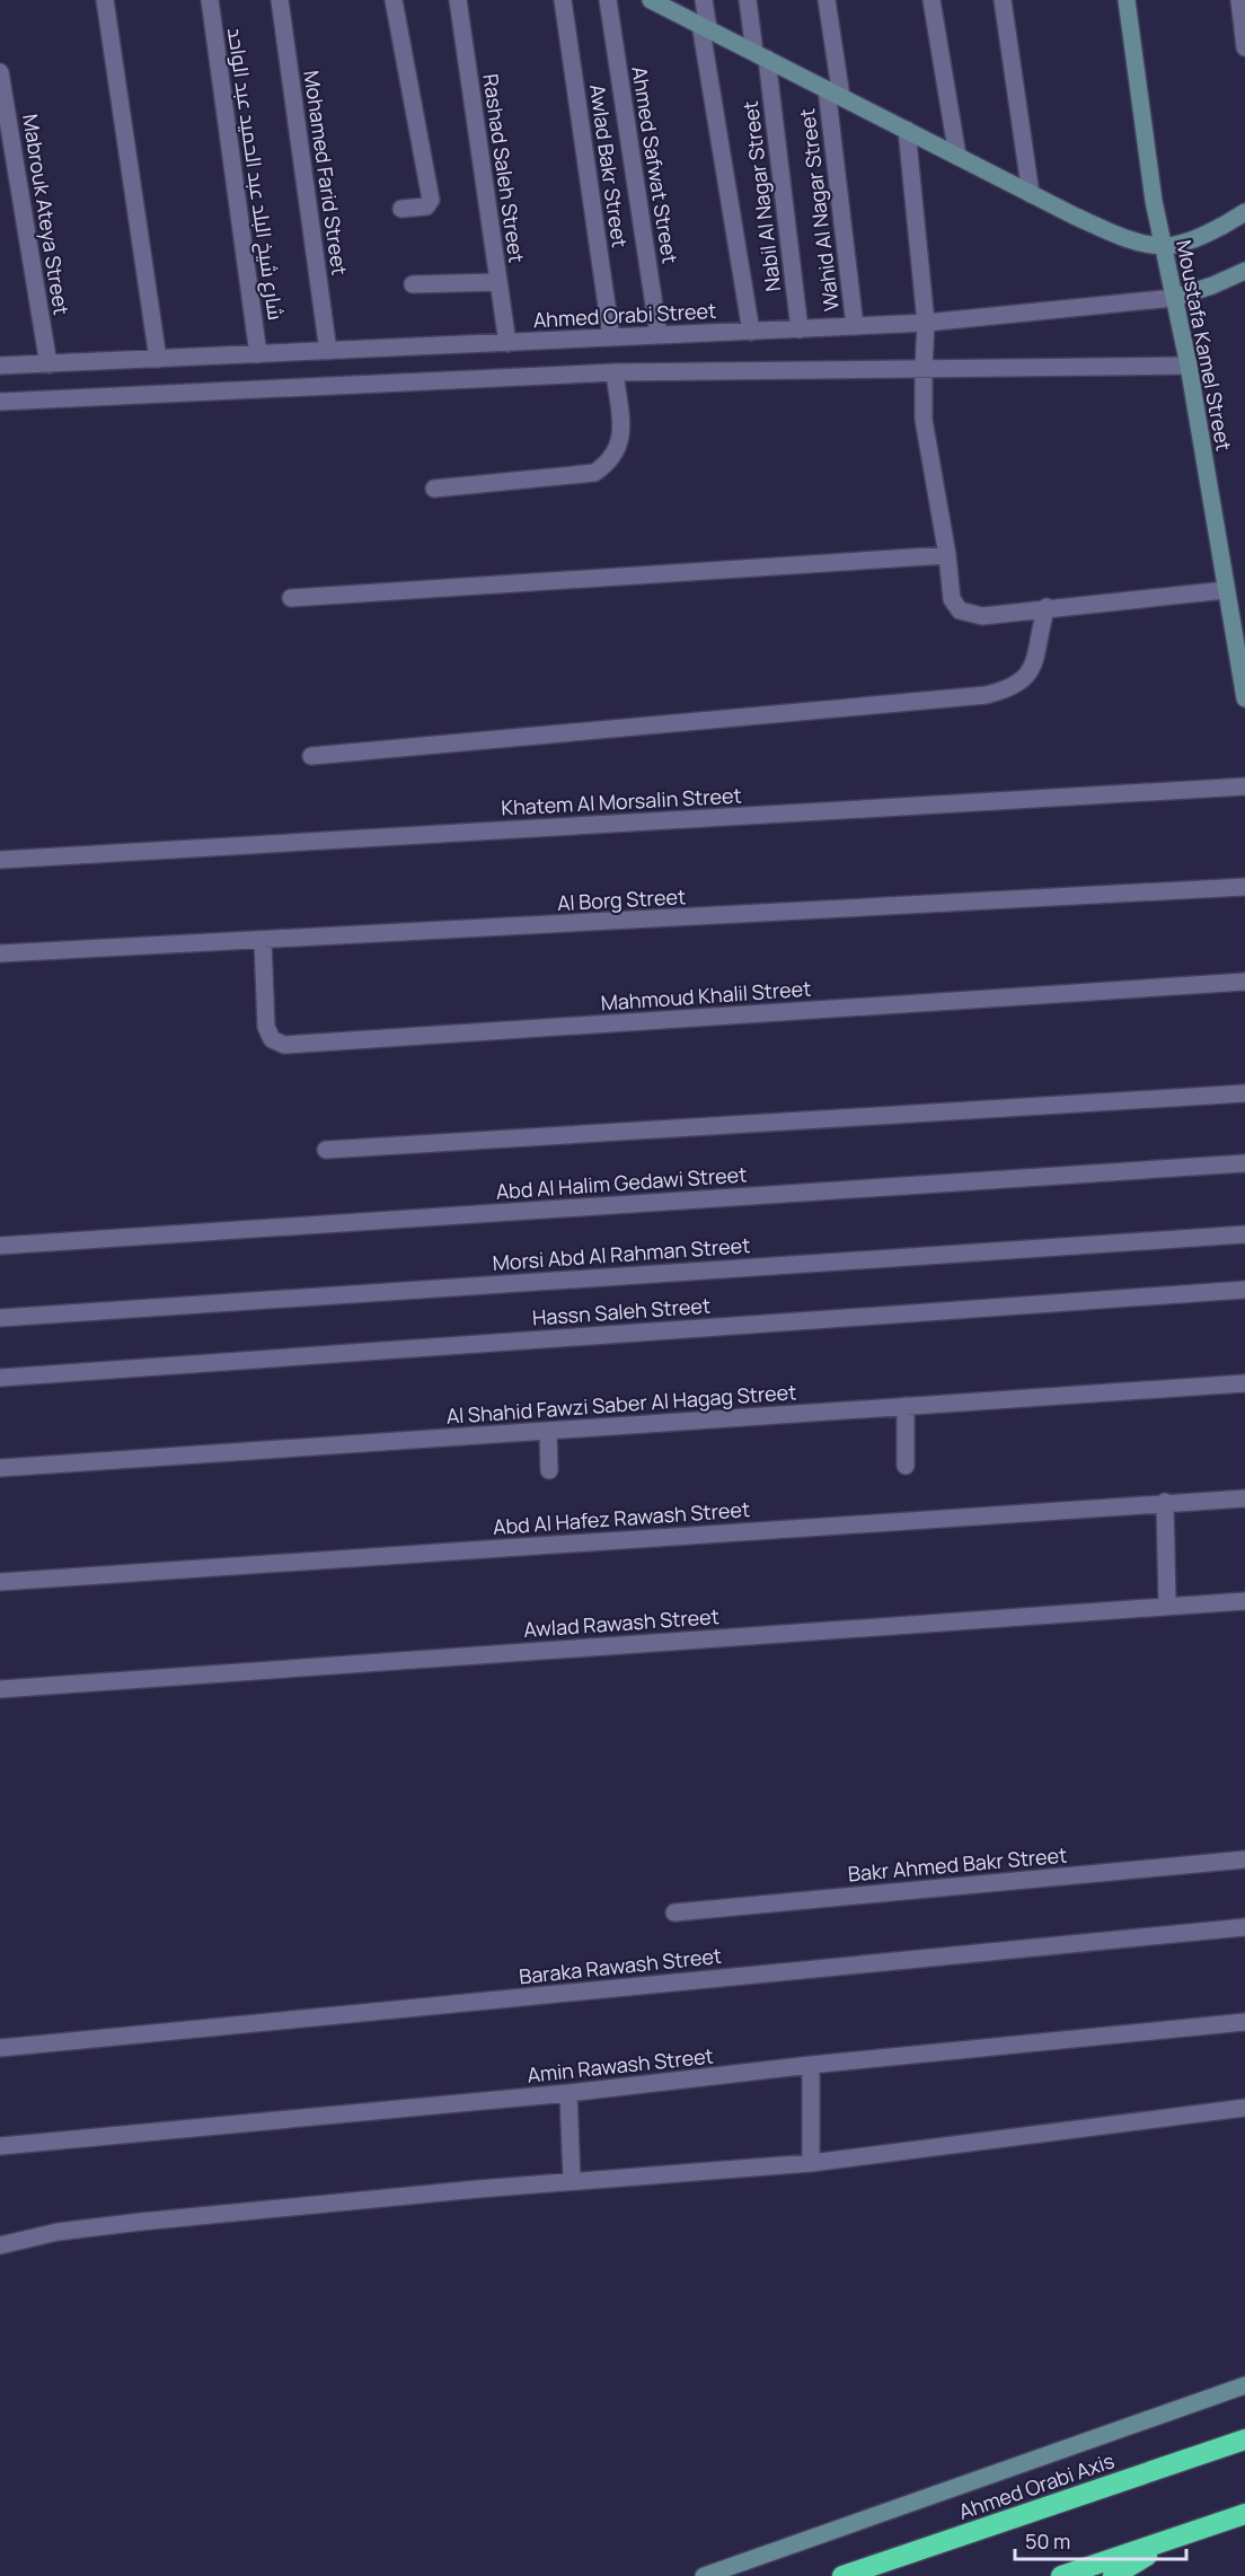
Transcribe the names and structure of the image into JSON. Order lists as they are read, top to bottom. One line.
{"streets":{"highway":["Ahmed Orabi Axis"],"street":["Ahmed Safwat Street","Awlad Bakr Street","Rashad Saleh Street","Mohamed Farid Street","شارع شيخ البلد عبد الحميد عبد الواحد","Nabil Al Nagar Street","Wahid Al Nagar Street","Mabrouk Ateya Street","Ahmed Orabi Street","Moustafa Kamel Street","Khatem Al Morsalin Street","Al Borg Street","Mahmoud Khalil Street","Abd Al Halim Gedawi Street","Morsi Abd Al Rahman Street","Hassn Saleh Street","Al Shahid Fawzi Saber Al Hagag Street","Abd Al Hafez Rawash Street","Awlad Rawash Street","Bakr Ahmed Bakr Street","Baraka Rawash Street","Amin Rawash Street"]},"crossings":[["Ahmed Safwat Street","Ahmed Orabi Street"],["Awlad Bakr Street","Ahmed Orabi Street"],["Rashad Saleh Street","Ahmed Orabi Street"],["Mohamed Farid Street","Ahmed Orabi Street"],["شارع شيخ البلد عبد الحميد عبد الواحد","Ahmed Orabi Street"],["Nabil Al Nagar Street","Ahmed Orabi Street"],["Wahid Al Nagar Street","Ahmed Orabi Street"],["Mabrouk Ateya Street","Ahmed Orabi Street"],["Ahmed Orabi Street","Moustafa Kamel Street"],["Al Borg Street","Mahmoud Khalil Street"]],"scale_bar":"50 m"}
